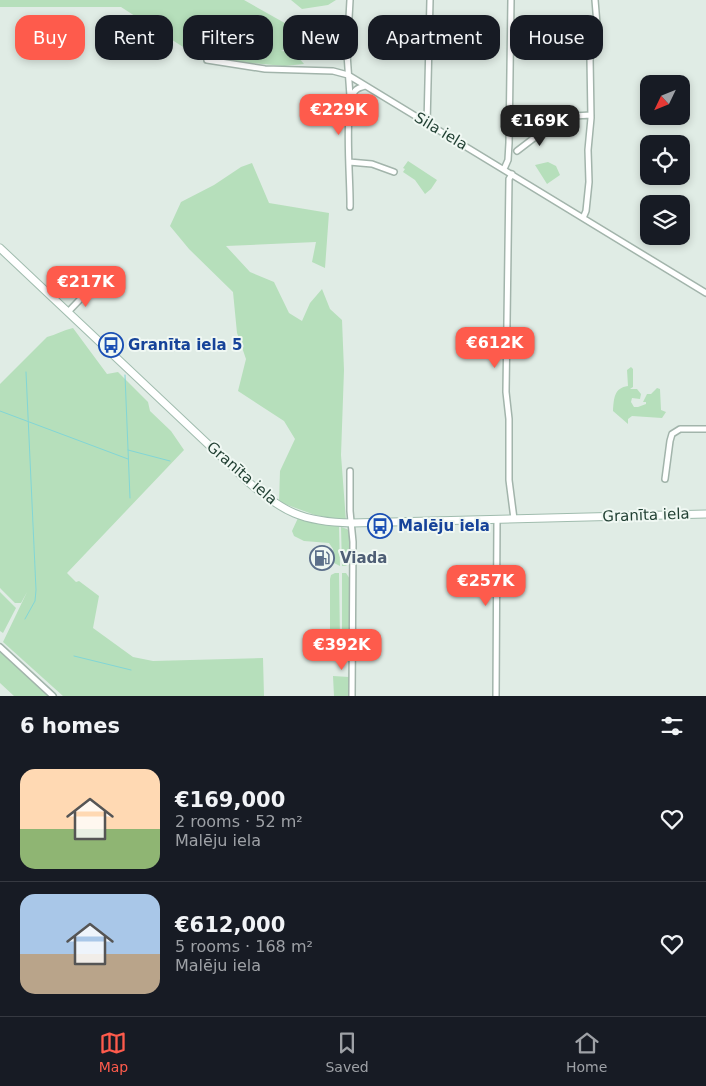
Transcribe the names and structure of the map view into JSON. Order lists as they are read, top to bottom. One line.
{"streets":{"main road":["Granīta iela"],"street":["Sila iela"]},"places":{"bus stop":["Granīta iela 5","Malēju iela"],"fuel station":["Viada"]},"north":"bottom left","page":{"chip":["Buy","Rent","Filters","New","Apartment","House"],"price":["€229K","€169K","€217K","€612K","€257K","€392K"],"heading":"6 homes","list":[{"name":"€169,000","note":"2 rooms · 52 m² · Malēju iela"},{"name":"€612,000","note":"5 rooms · 168 m² · Malēju iela"}],"tabs":["Map","Saved","Home"]}}
